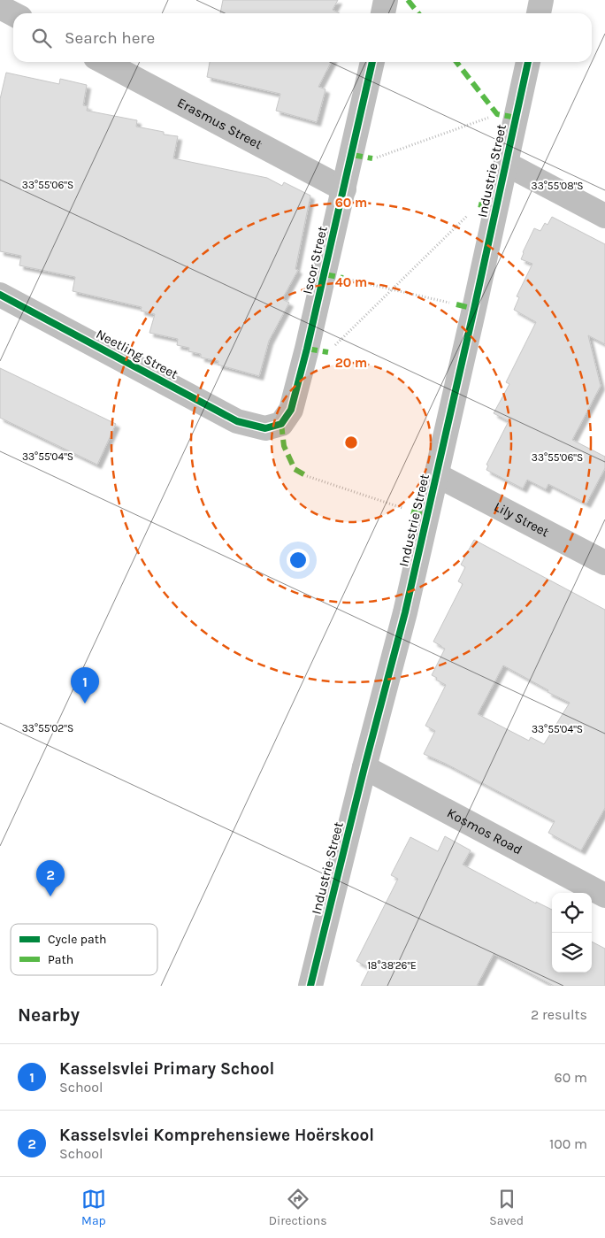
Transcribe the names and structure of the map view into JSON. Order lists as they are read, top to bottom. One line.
{"streets":{"street":["Erasmus Street","Industrie Street","Iscor Street","Neetling Street","Lily Street","Kosmos Road"]},"crossings":[["Erasmus Street","Iscor Street"],["Industrie Street","Lily Street"],["Industrie Street","Kosmos Road"],["Iscor Street","Neetling Street"]],"legend":["Cycle path","Path"],"page":{"search":"Search here","pins":["1","2"],"heading":["Nearby","2 results"],"list":[{"mark":"1","name":"Kasselsvlei Primary School","note":"School","value":"60 m"},{"mark":"2","name":"Kasselsvlei Komprehensiewe Hoërskool","note":"School","value":"100 m"}],"nav":["Map","Directions","Saved"]},"coordinates":["33°55'06\"S","33°55'08\"S","33°55'04\"S","33°55'02\"S","18°38'26\"E"],"rings":["60 m","40 m","20 m"]}
